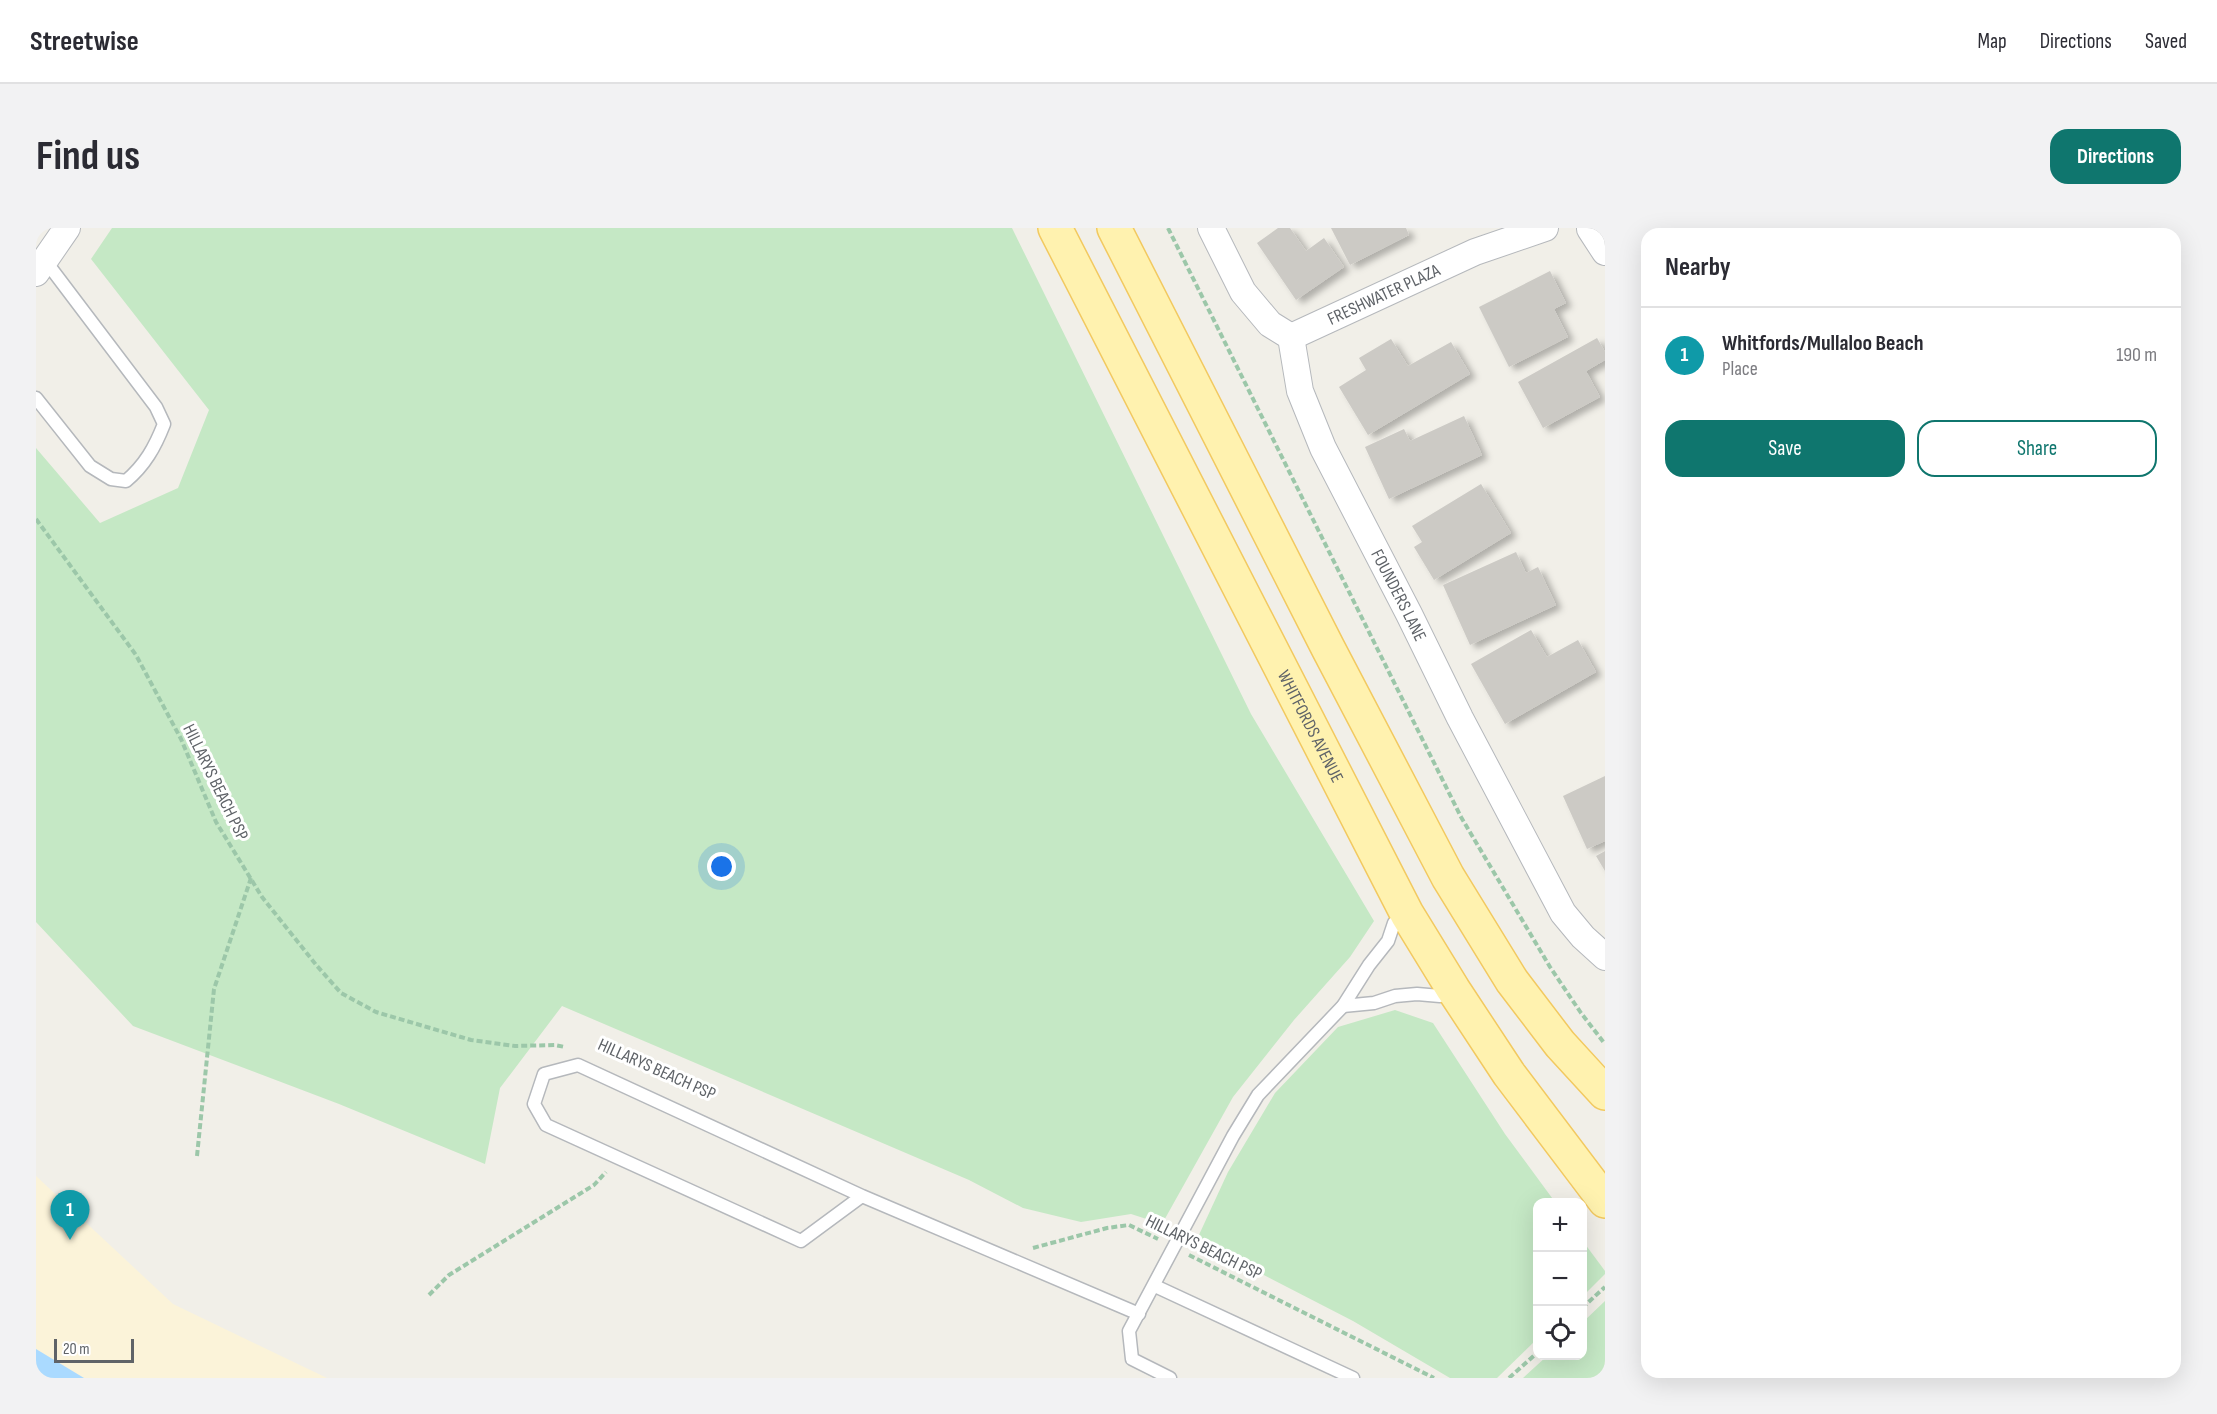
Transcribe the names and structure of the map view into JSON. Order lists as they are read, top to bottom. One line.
{"streets":{"main road":["WHITFORDS AVENUE"],"street":["FRESHWATER PLAZA","FOUNDERS LANE"],"path":["HILLARYS BEACH PSP"]},"crossings":[["FRESHWATER PLAZA","FOUNDERS LANE"]],"scale_bar":"20 m","page":{"header":"Streetwise","nav":["Map","Directions","Saved"],"buttons":["Directions",["Save","Share"]],"title":"Find us","heading":"Nearby","list":[{"mark":"1","name":"Whitfords/Mullaloo Beach","note":"Place","value":"190 m"}],"pins":"1","map_buttons":["+","−"],"scale":"20 m"}}
